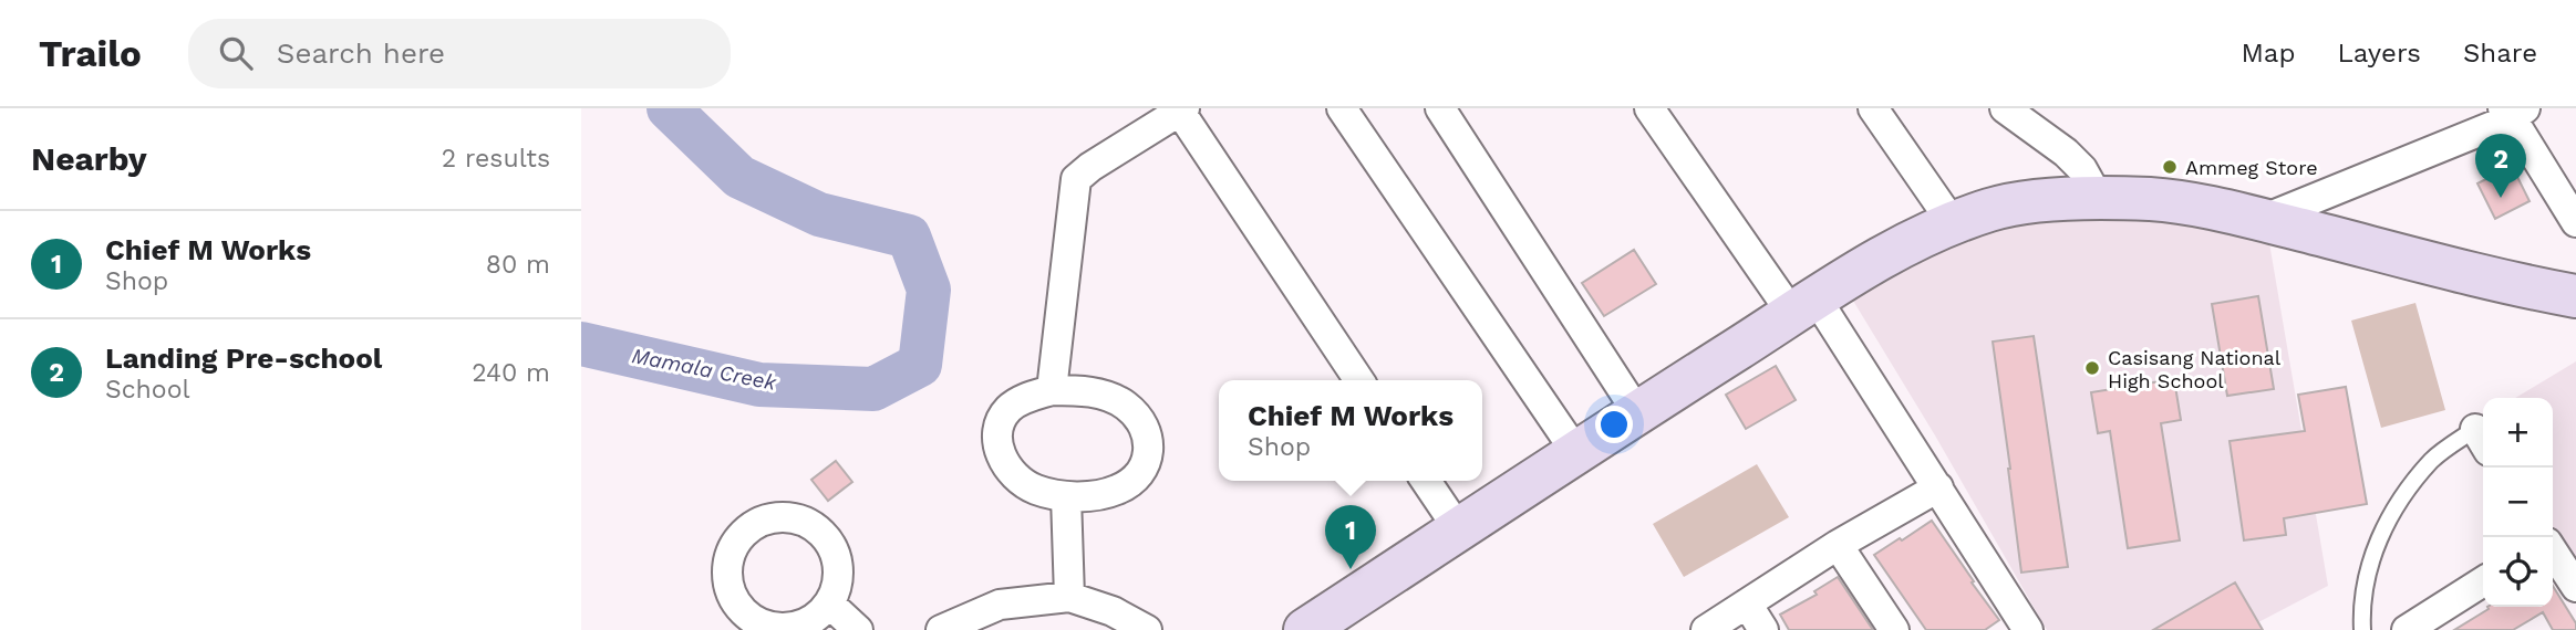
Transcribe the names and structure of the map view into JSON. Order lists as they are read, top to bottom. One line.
{"water":["Mamala Creek"],"places":["Ammeg Store","Casisang National High School"],"page":{"header":"Trailo","search":"Search here","nav":["Map","Layers","Share"],"heading":["Nearby","2 results"],"pins":["2","1"],"list":[{"mark":"1","name":"Chief M Works","note":"Shop","value":"80 m"},{"mark":"2","name":"Landing Pre-school","note":"School","value":"240 m"}],"popup":["Chief M Works","Shop"],"map_buttons":["+","−"]}}
